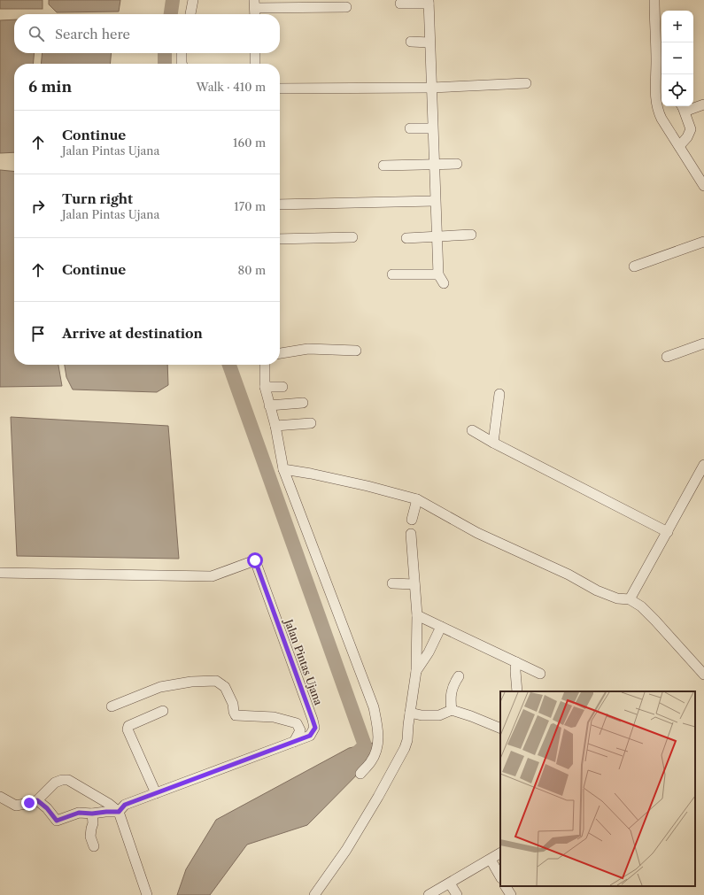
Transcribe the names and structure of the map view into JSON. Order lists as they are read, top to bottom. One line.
{"streets":{"street":["Jalan Pintas Ujana"]},"page":{"map_buttons":["+","−"],"search":"Search here","heading":["6 min","Walk · 410 m"],"list":[["Continue","Jalan Pintas Ujana","160 m"],["Turn right","Jalan Pintas Ujana","170 m"],["Continue","80 m"],"Arrive at destination"]}}
